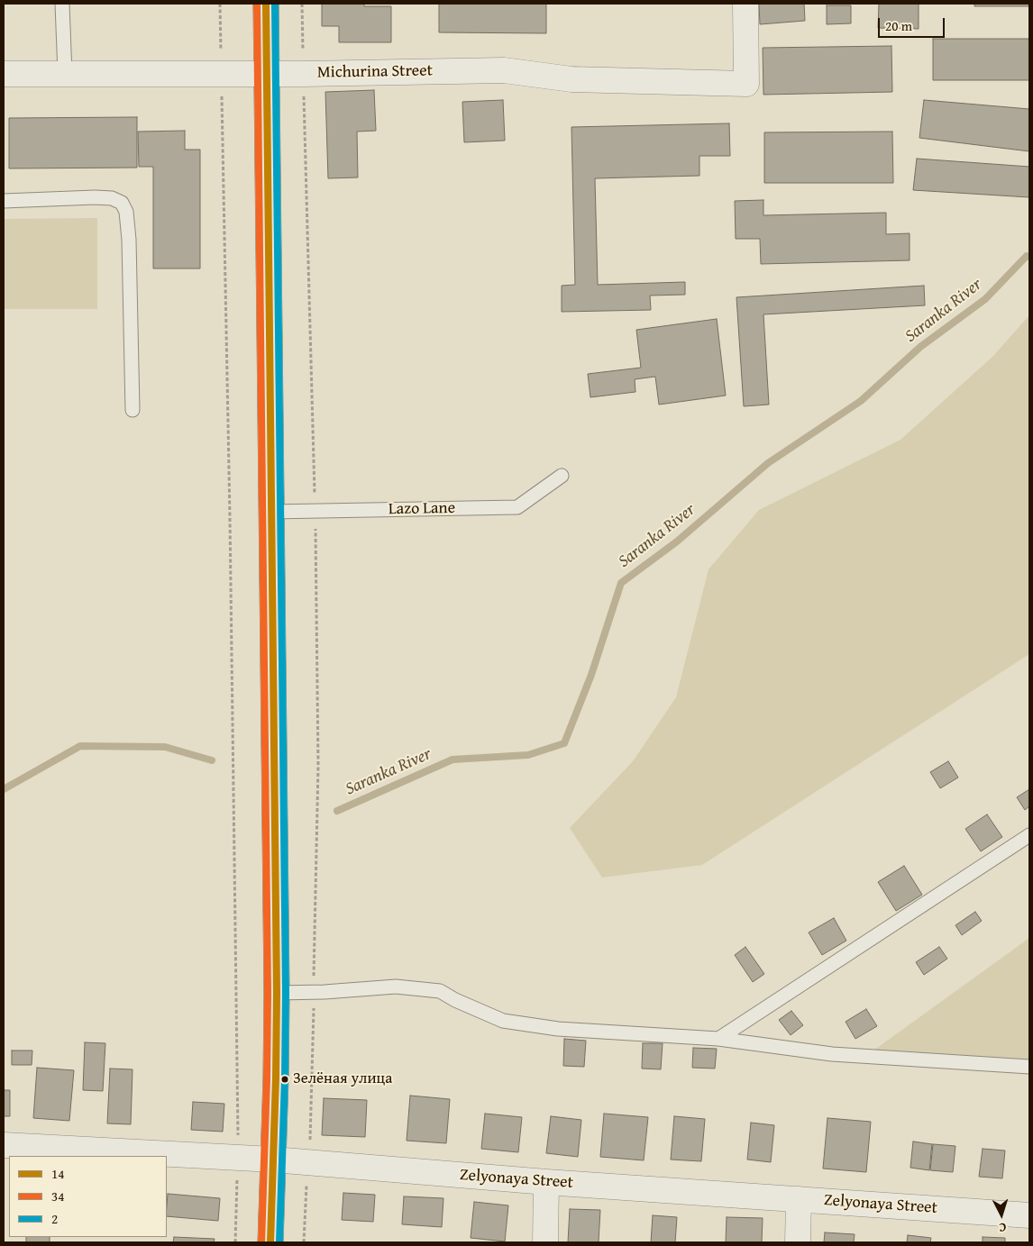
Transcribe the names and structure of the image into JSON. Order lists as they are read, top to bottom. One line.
{"streets":{"street":["Michurina Street","Zelyonaya Street"],"lane":["Lazo Lane"]},"water":["Saranka River"],"places":["Зелёная улица"],"lines":["transit line 14","transit line 34","transit line 2"],"legend":["14","34","2"],"scale_bar":"20 m","north":"bottom"}
